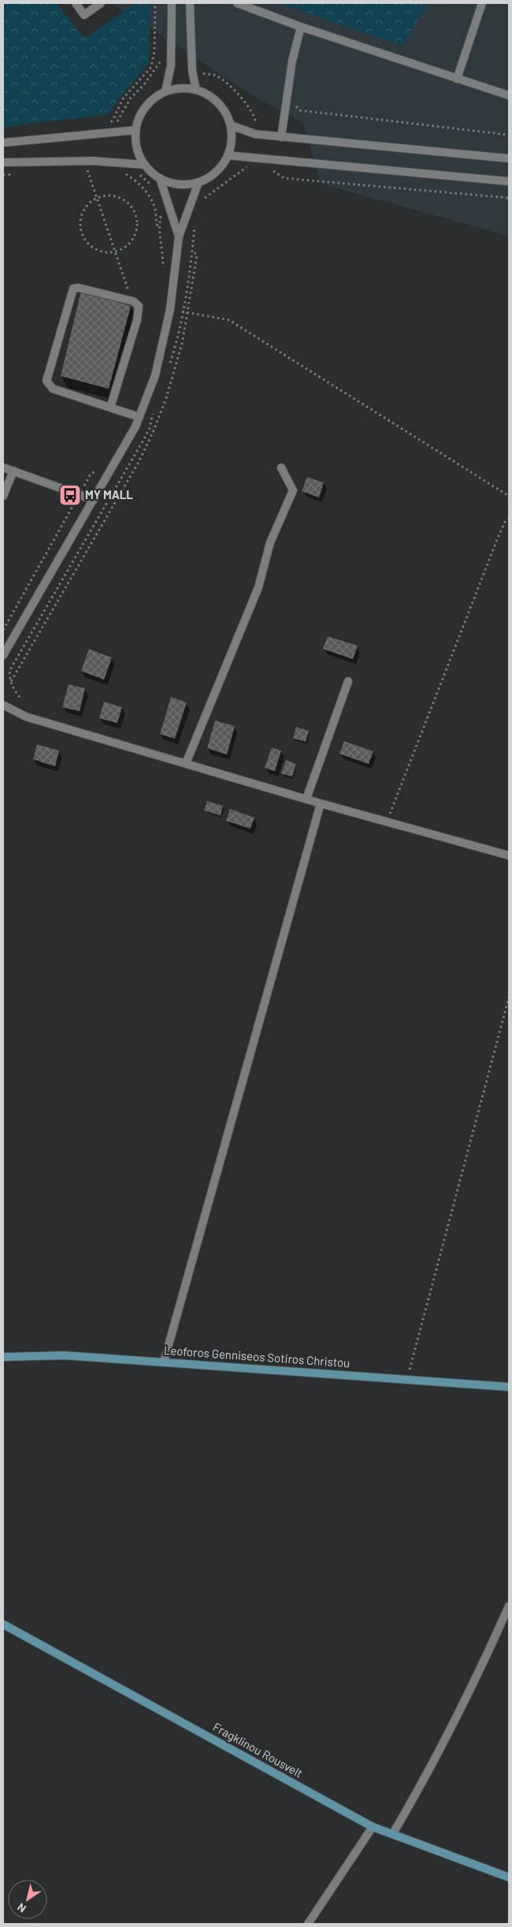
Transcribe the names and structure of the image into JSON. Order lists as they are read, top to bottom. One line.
{"streets":{"main road":["Leoforos Genniseos Sotiros Christou","Fragklinou Rousvelt"]},"places":{"bus stop":["MY MALL"]},"north":"bottom left"}
